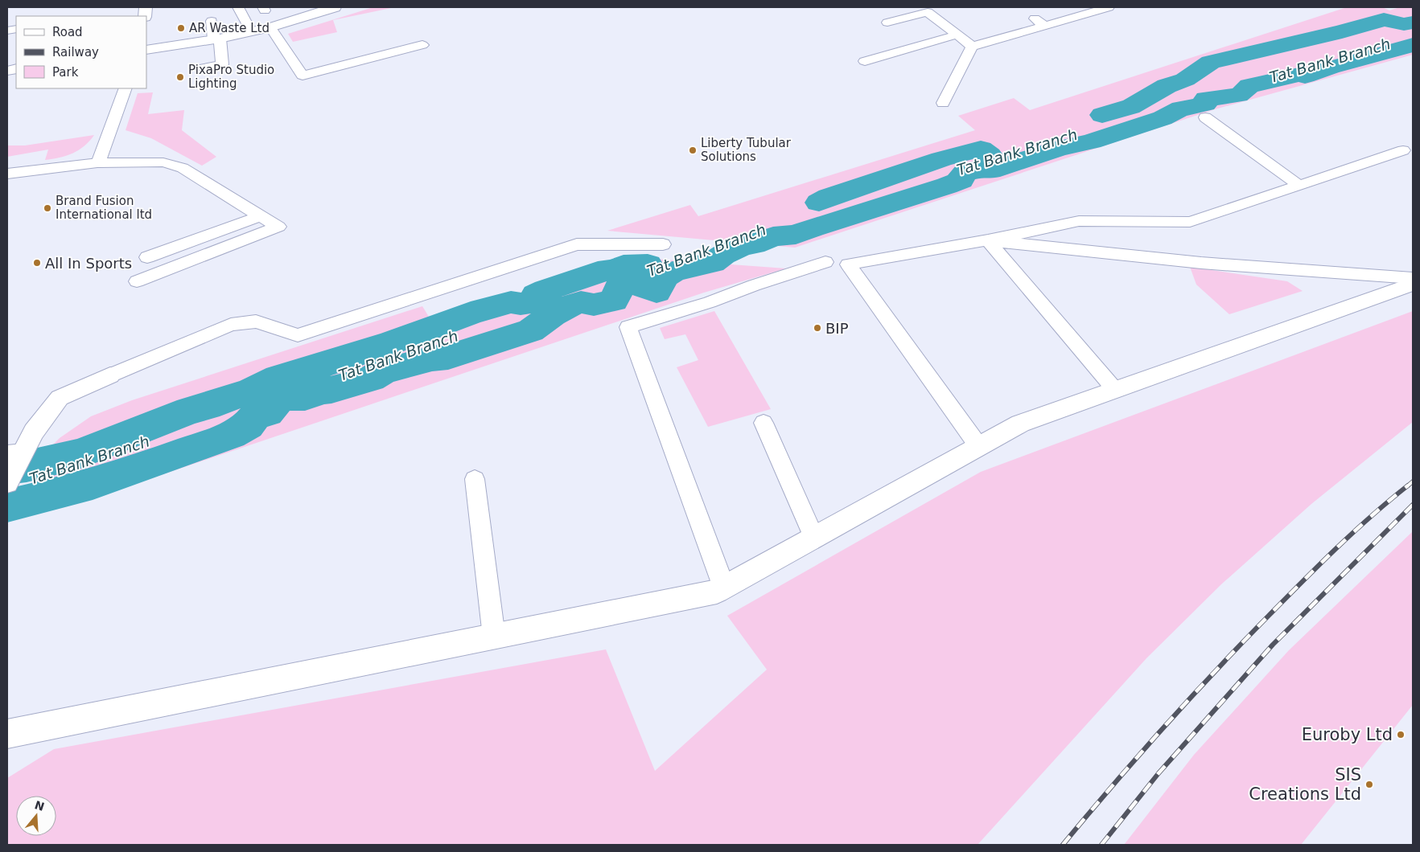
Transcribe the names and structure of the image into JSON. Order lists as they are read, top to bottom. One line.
{"water":["Tat Bank Branch"],"places":["AR Waste Ltd","PixaPro Studio Lighting","Liberty Tubular Solutions","Brand Fusion International ltd","All In Sports","BIP","Euroby Ltd","SIS Creations Ltd"],"legend":["Road","Railway","Park"],"north":"top"}
